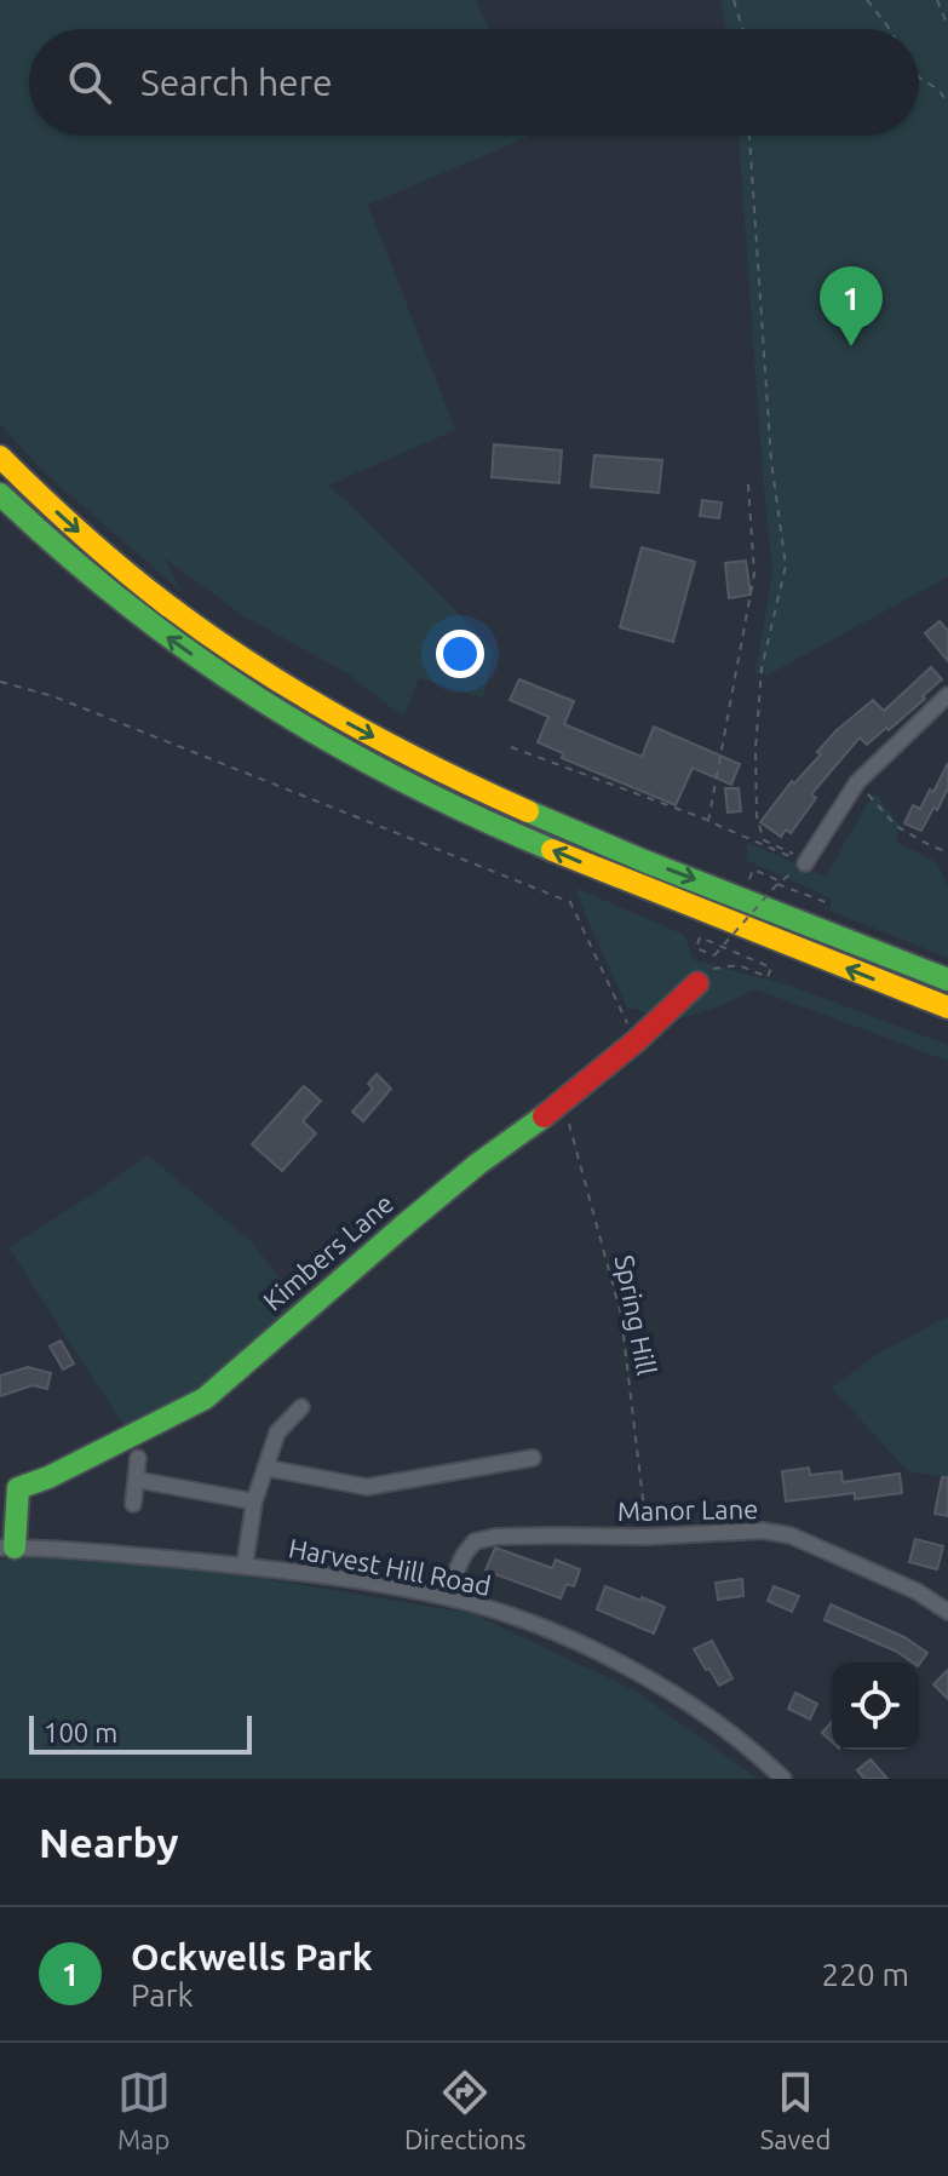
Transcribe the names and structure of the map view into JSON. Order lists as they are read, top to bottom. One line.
{"streets":{"main road":["Kimbers Lane"],"street":["Manor Lane","Harvest Hill Road"],"path":["Spring Hill"]},"crossings":[["Kimbers Lane","Spring Hill"],["Kimbers Lane","Harvest Hill Road"],["Spring Hill","Manor Lane"],["Manor Lane","Harvest Hill Road"]],"scale_bar":"100 m","page":{"search":"Search here","pins":"1","scale":"100 m","heading":"Nearby","list":[{"mark":"1","name":"Ockwells Park","note":"Park","value":"220 m"}],"nav":["Map","Directions","Saved"]}}
